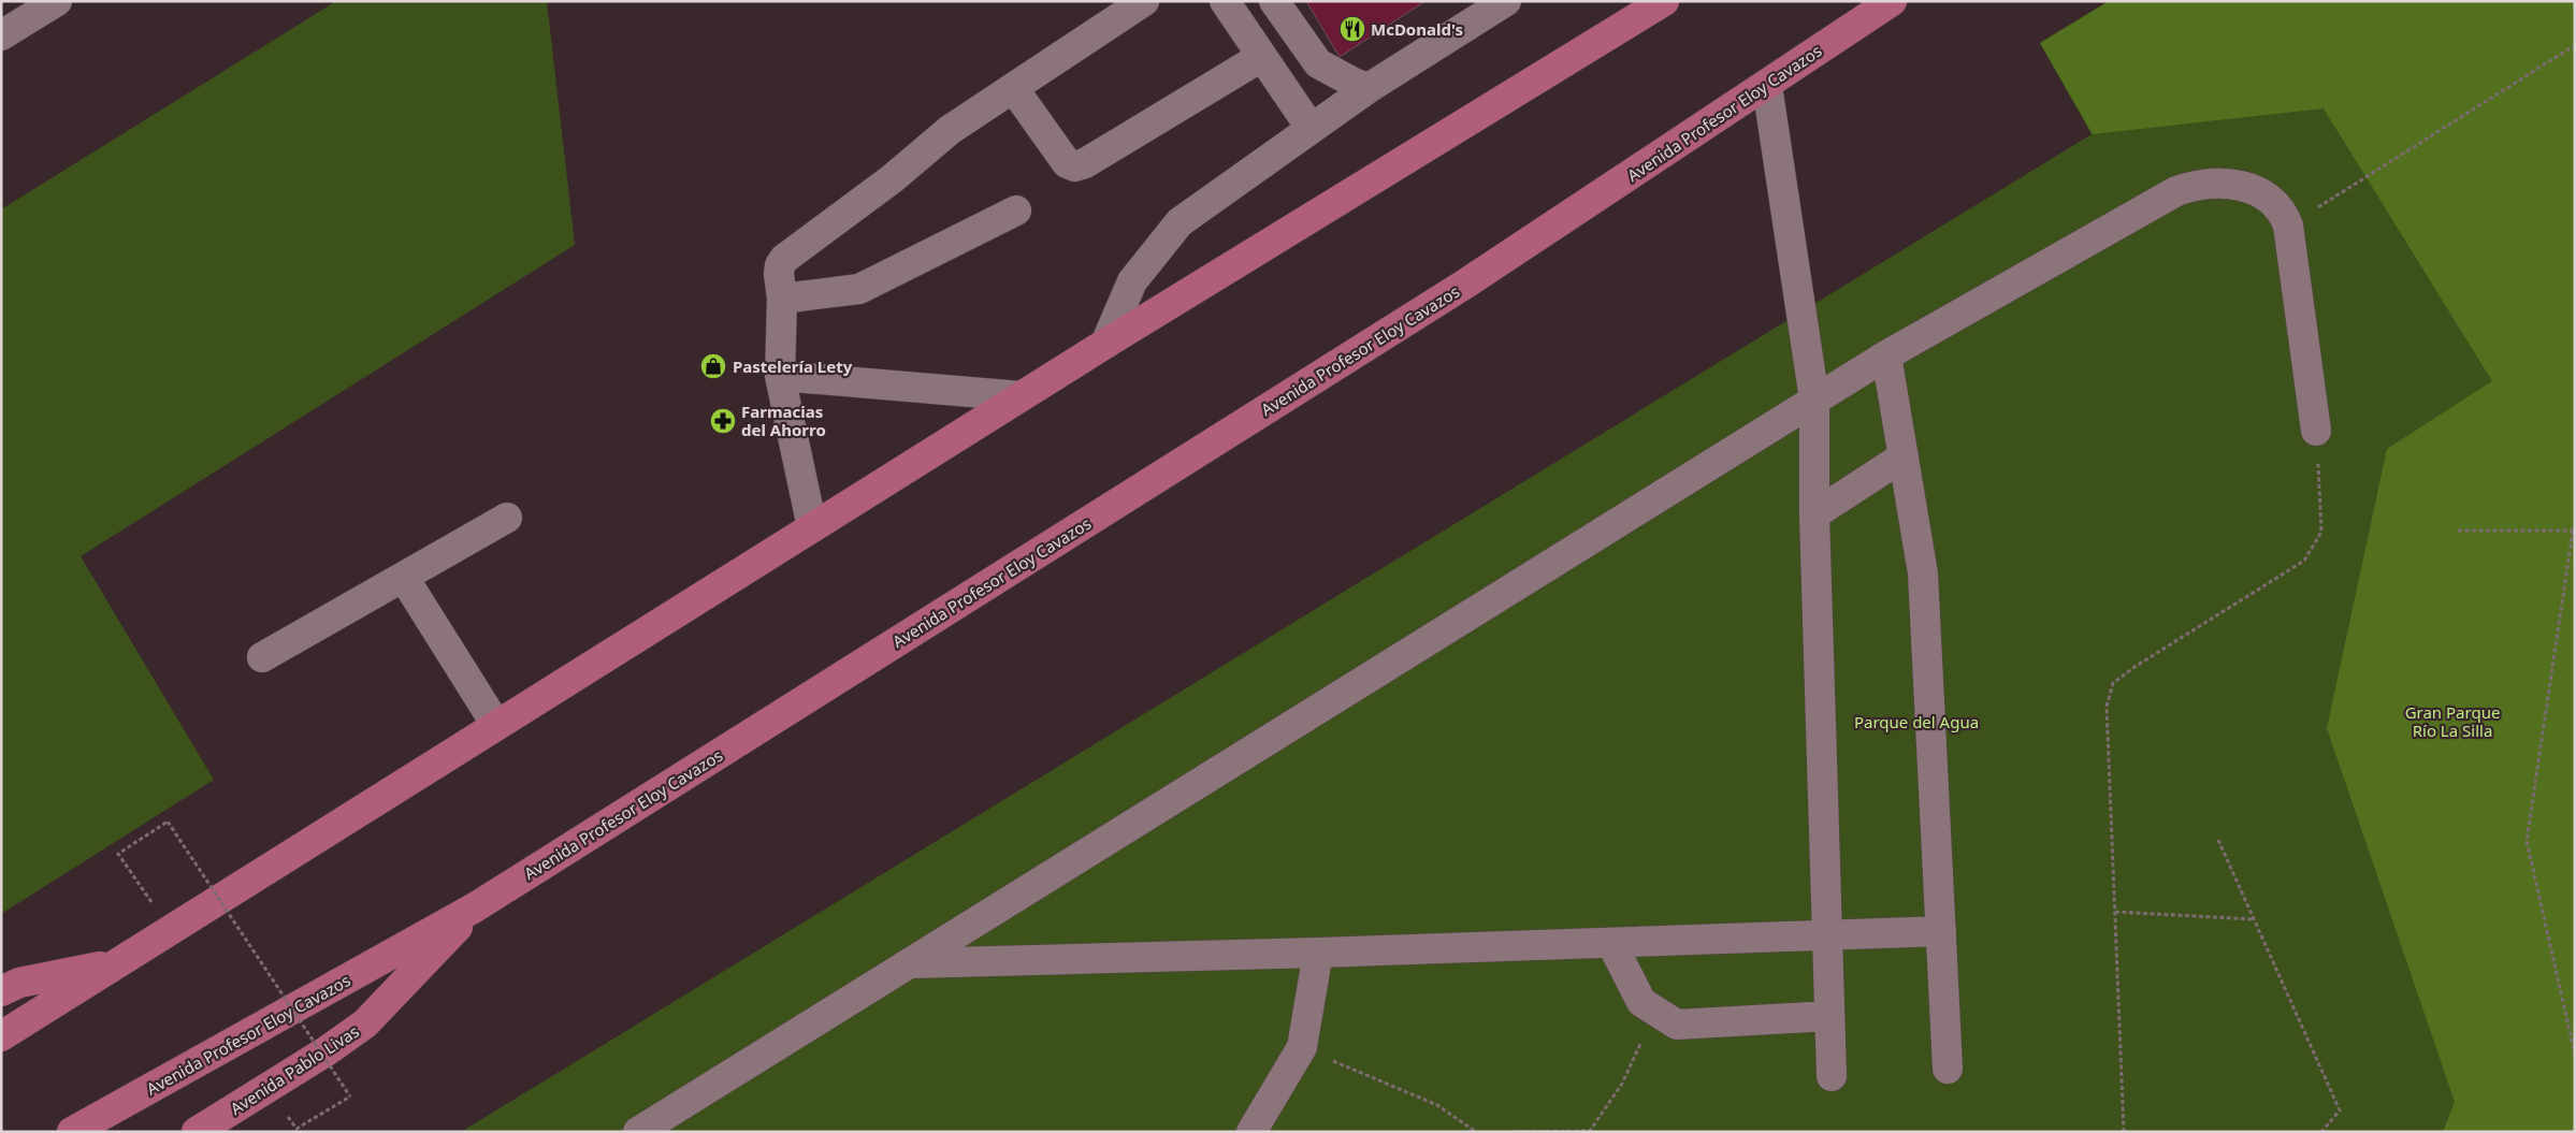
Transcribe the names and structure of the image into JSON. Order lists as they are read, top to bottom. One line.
{"streets":{"main road":["Avenida Profesor Eloy Cavazos","Avenida Pablo Livas"]},"crossings":[["Avenida Profesor Eloy Cavazos","Avenida Pablo Livas"]],"parks":["Gran Parque Río La Silla","Parque del Agua"],"places":{"restaurant":["McDonald's"],"shop":["Pastelería Lety"],"pharmacy":["Farmacias del Ahorro"]}}
